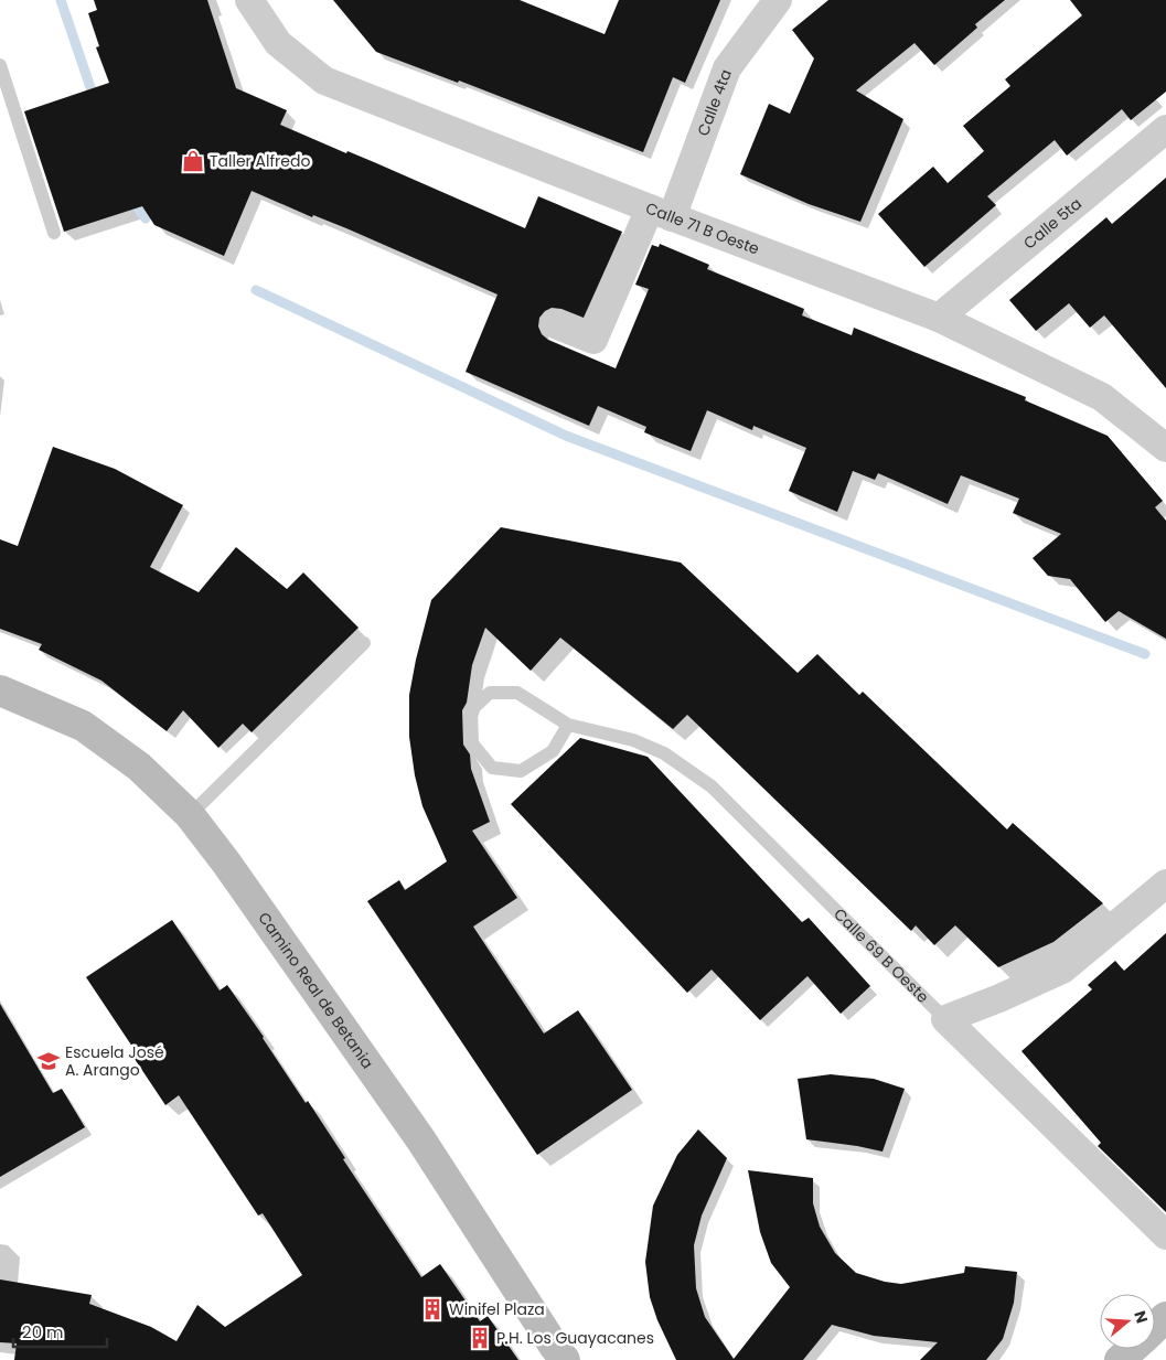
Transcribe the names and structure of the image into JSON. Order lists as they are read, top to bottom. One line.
{"streets":{"street":["Calle 4ta","Calle 5ta","Calle 71 B Oeste","Calle 69 B Oeste","Camino Real de Betania"]},"crossings":[["Calle 4ta","Calle 71 B Oeste"],["Calle 5ta","Calle 71 B Oeste"]],"places":{"shop":["Taller Alfredo"],"school or university":["Escuela José A. Arango"],"building":["Winifel Plaza","P.H. Los Guayacanes"]},"scale_bar":"20 m","north":"right"}
